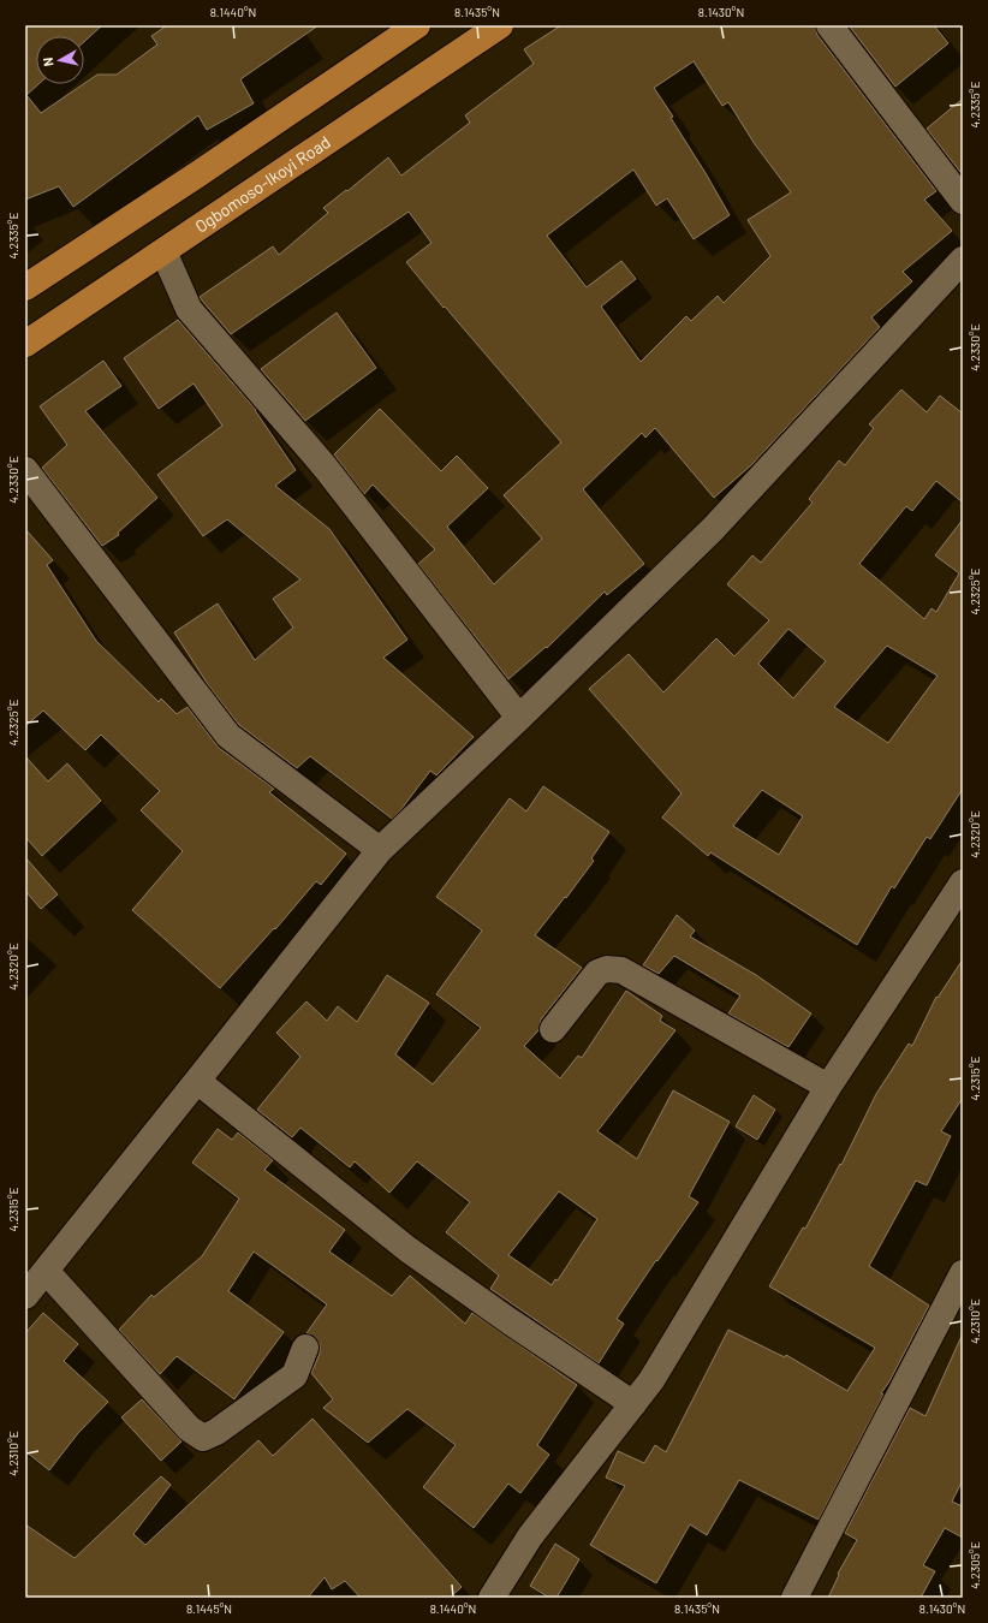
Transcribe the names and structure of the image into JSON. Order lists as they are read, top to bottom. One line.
{"streets":{"main road":["Ogbomoso-Ikoyi Road"]},"north":"left","coordinates":["8.1440°N","8.1435°N","8.1430°N","4.2335°E","4.2330°E","4.2325°E","4.2320°E","4.2315°E","4.2310°E","4.2305°E","8.1445°N"]}
